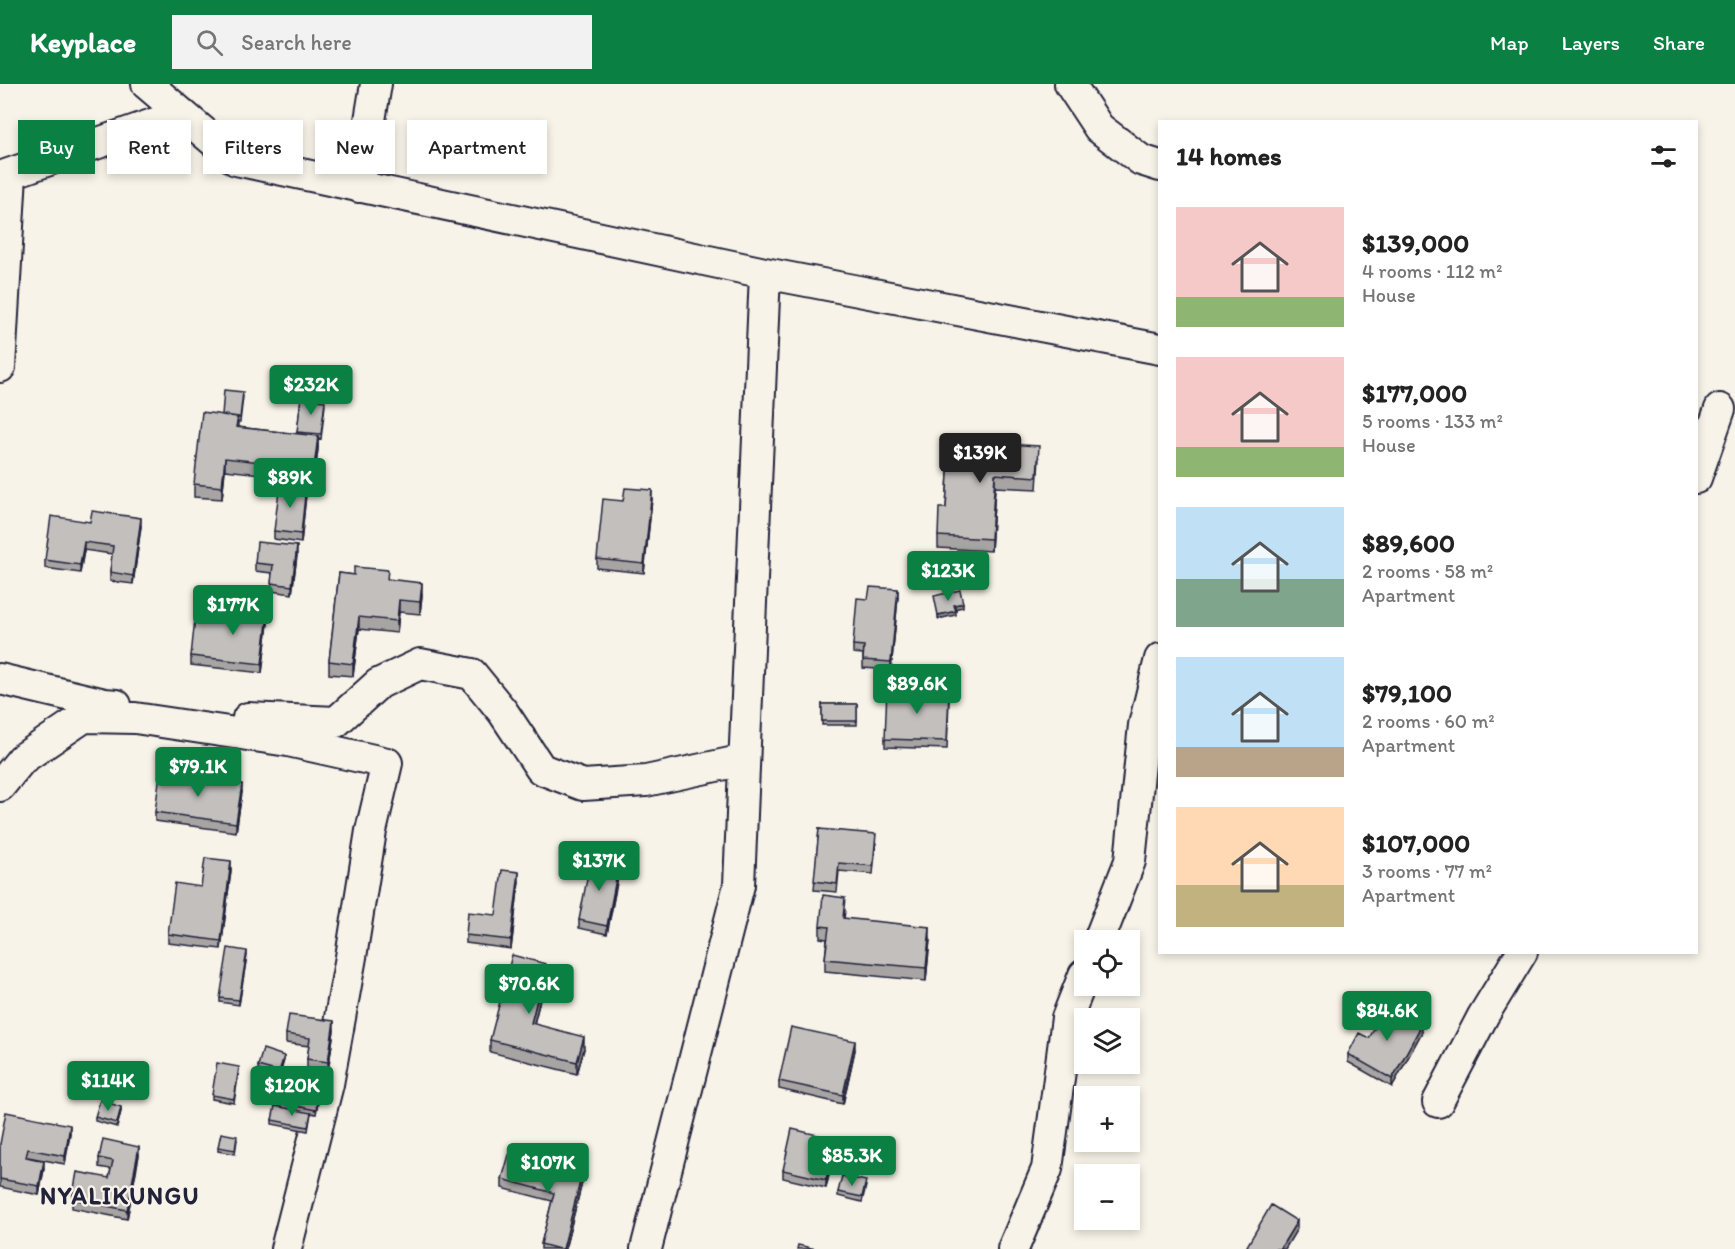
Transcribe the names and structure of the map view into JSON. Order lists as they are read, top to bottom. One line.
{"districts":["NYALIKUNGU"],"page":{"header":"Keyplace","search":"Search here","nav":["Map","Layers","Share"],"chip":["Buy","Rent","Filters","New","Apartment"],"heading":"14 homes","list":[{"name":"$139,000","note":"4 rooms · 112 m² · House"},{"name":"$177,000","note":"5 rooms · 133 m² · House"},{"name":"$89,600","note":"2 rooms · 58 m² · Apartment"},{"name":"$79,100","note":"2 rooms · 60 m² · Apartment"},{"name":"$107,000","note":"3 rooms · 77 m² · Apartment"}],"price":["$232K","$139K","$89K","$123K","$177K","$89.6K","$79.1K","$137K","$70.6K","$84.6K","$114K","$120K","$85.3K","$107K"],"map_buttons":["+","−"]}}
